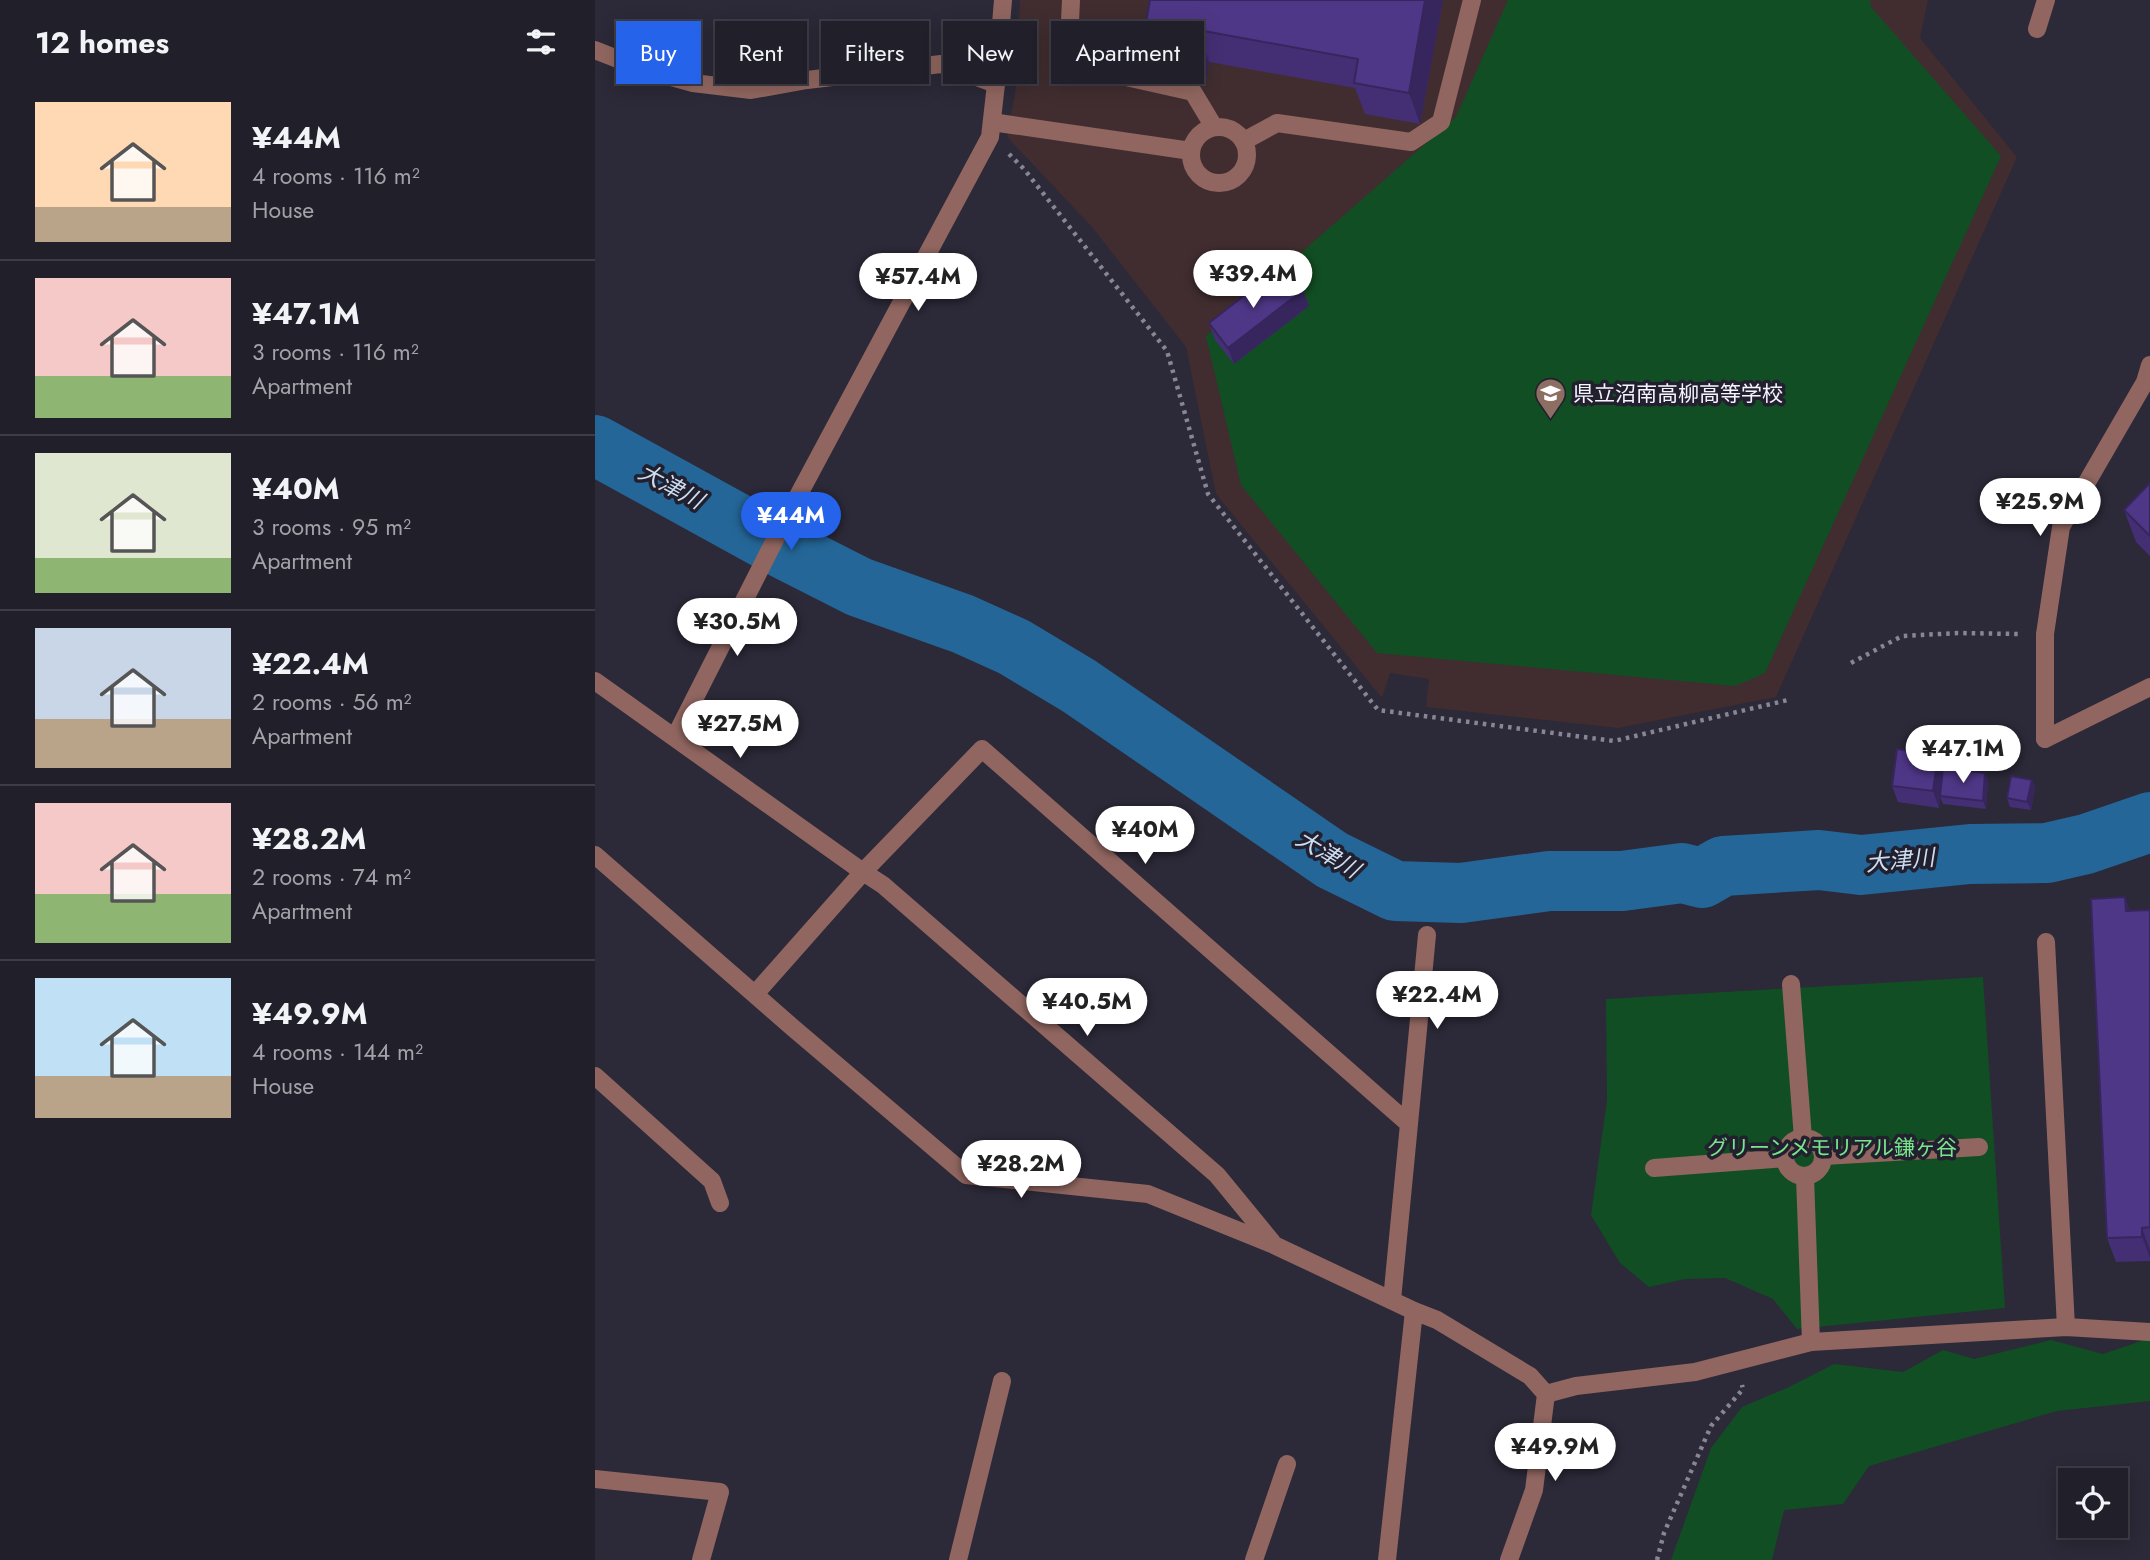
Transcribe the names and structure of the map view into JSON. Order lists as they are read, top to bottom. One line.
{"water":["大津川"],"parks":["グリーンメモリアル鎌ヶ谷"],"places":{"school or university":["県立沼南高柳高等学校"]},"page":{"heading":"12 homes","chip":["Buy","Rent","Filters","New","Apartment"],"list":[{"name":"¥44M","note":"4 rooms · 116 m² · House"},{"name":"¥47.1M","note":"3 rooms · 116 m² · Apartment"},{"name":"¥40M","note":"3 rooms · 95 m² · Apartment"},{"name":"¥22.4M","note":"2 rooms · 56 m² · Apartment"},{"name":"¥28.2M","note":"2 rooms · 74 m² · Apartment"},{"name":"¥49.9M","note":"4 rooms · 144 m² · House"}],"price":["¥39.4M","¥57.4M","¥25.9M","¥44M","¥30.5M","¥27.5M","¥47.1M","¥40M","¥22.4M","¥40.5M","¥28.2M","¥49.9M"]}}
